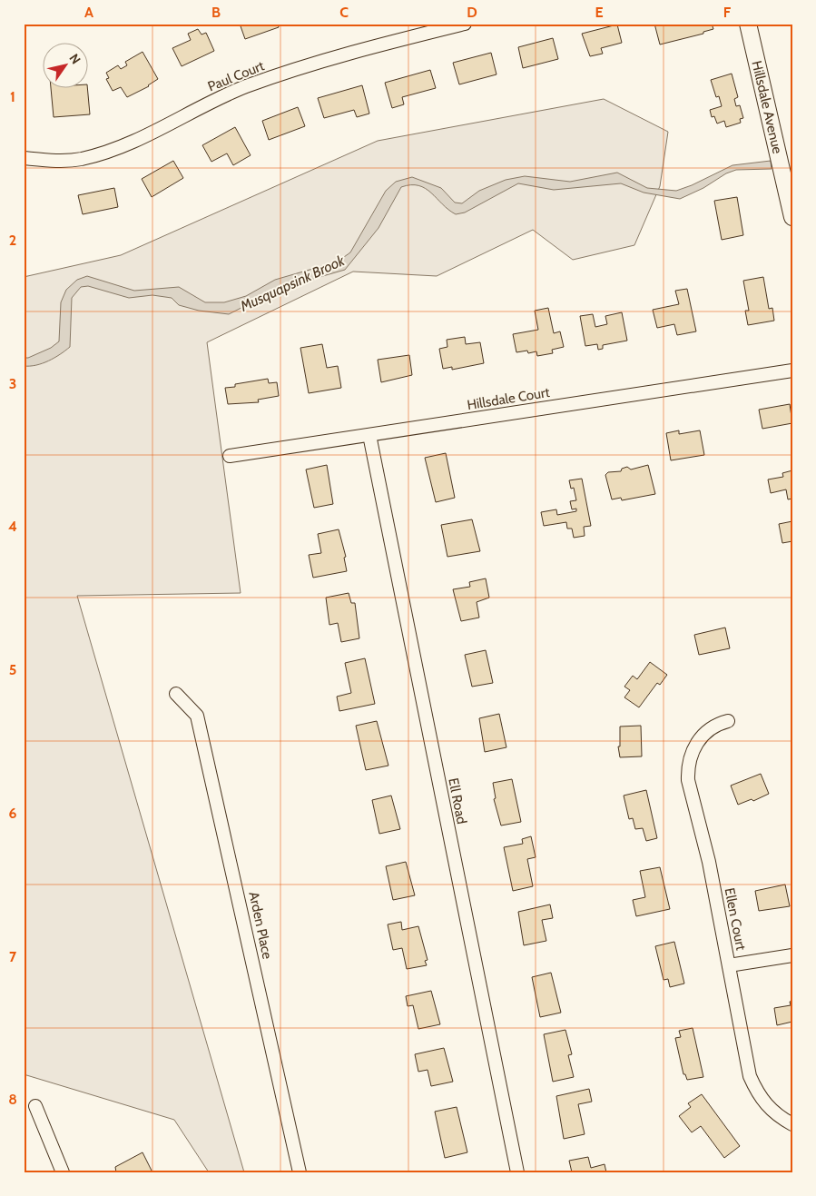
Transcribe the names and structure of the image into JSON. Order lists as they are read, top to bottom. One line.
{"streets":{"street":["Paul Court","Hillsdale Avenue","Hillsdale Court","Ell Road","Ellen Court","Arden Place"]},"crossings":[["Hillsdale Court","Ell Road"]],"water":["Musquapsink Brook"],"north":"top right","grid":{"columns":["A","B","C","D","E","F"],"rows":["1","2","3","4","5","6","7","8"]}}
